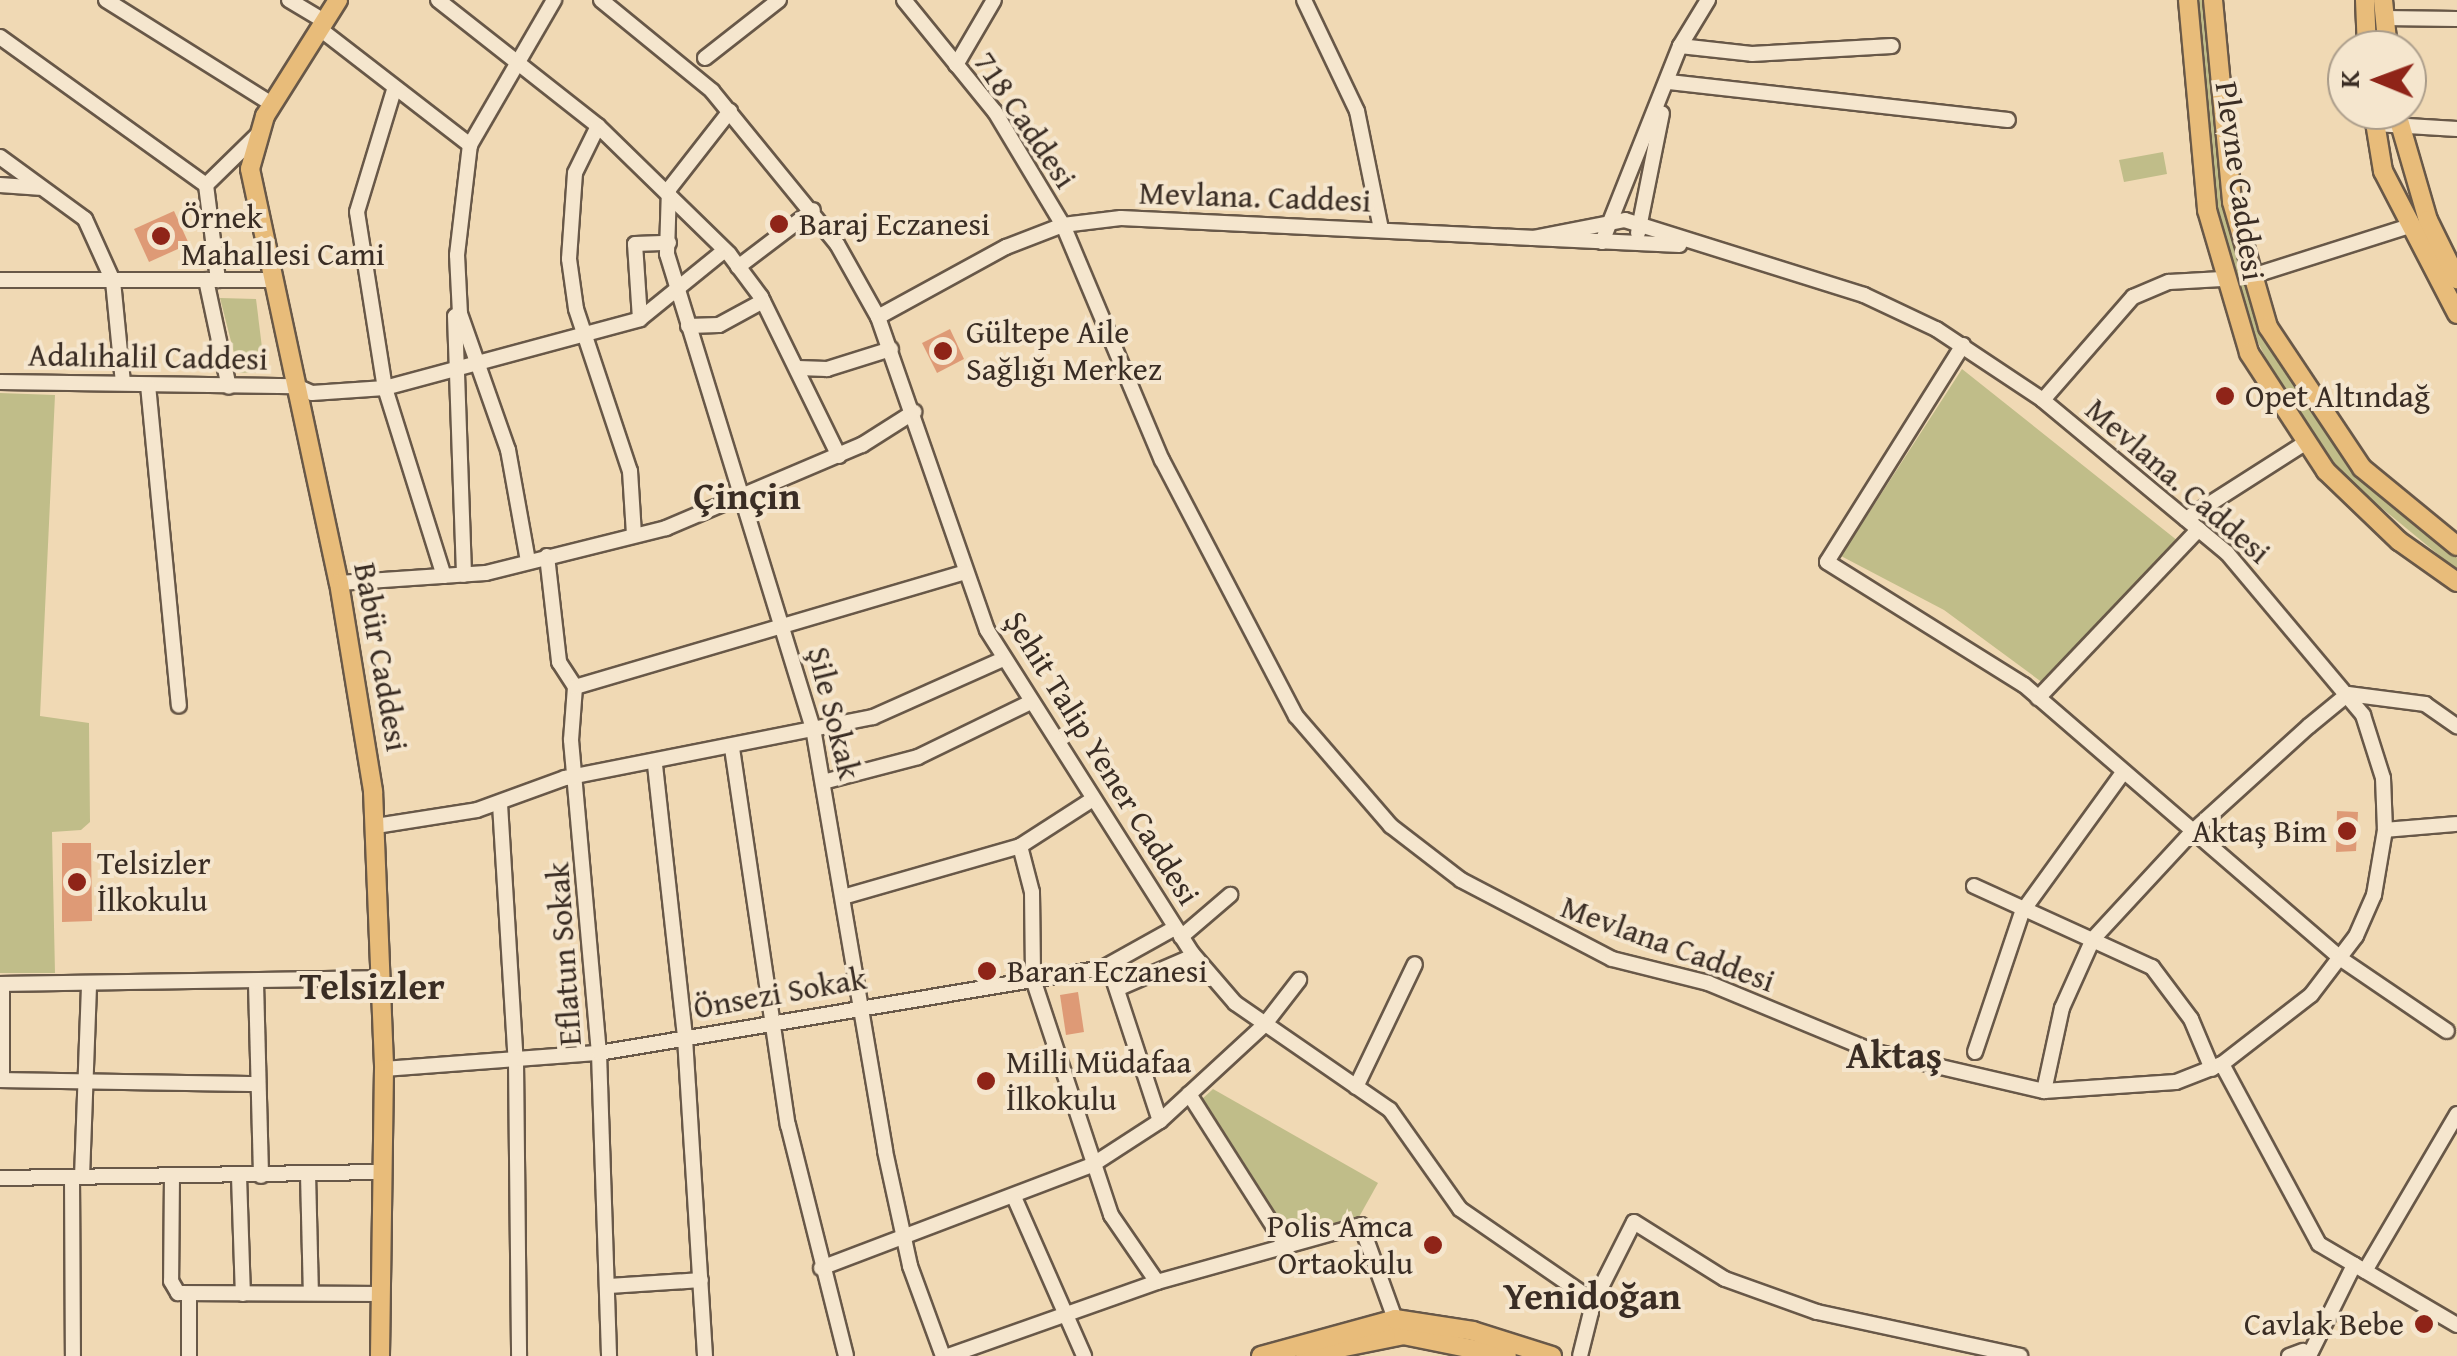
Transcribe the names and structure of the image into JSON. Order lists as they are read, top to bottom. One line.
{"streets":{"main road":["Plevne Caddesi","Babür Caddesi"],"street":["718 Caddesi","Mevlana. Caddesi","Adalıhalil Caddesi","Şile Sokak","Şehit Talip Yener Caddesi","Mevlana Caddesi","Eflatun Sokak","Önsezi Sokak"]},"crossings":[["718 Caddesi","Mevlana. Caddesi"],["718 Caddesi","Mevlana Caddesi"],["Mevlana. Caddesi","Şehit Talip Yener Caddesi"],["Mevlana. Caddesi","Mevlana Caddesi"],["Adalıhalil Caddesi","Babür Caddesi"],["Babür Caddesi","Önsezi Sokak"],["Şile Sokak","Önsezi Sokak"],["Şehit Talip Yener Caddesi","Önsezi Sokak"],["Eflatun Sokak","Önsezi Sokak"]],"districts":["Çinçin","Telsizler","Aktaş","Yenidoğan"],"places":["Baraj Eczanesi","Örnek Mahallesi Cami","Gültepe Aile Sağlığı Merkez","Opet Altındağ","Aktaş Bim","Telsizler İlkokulu","Baran Eczanesi","Milli Müdafaa İlkokulu","Polis Amca Ortaokulu","Cavlak Bebe"],"north":"left"}
